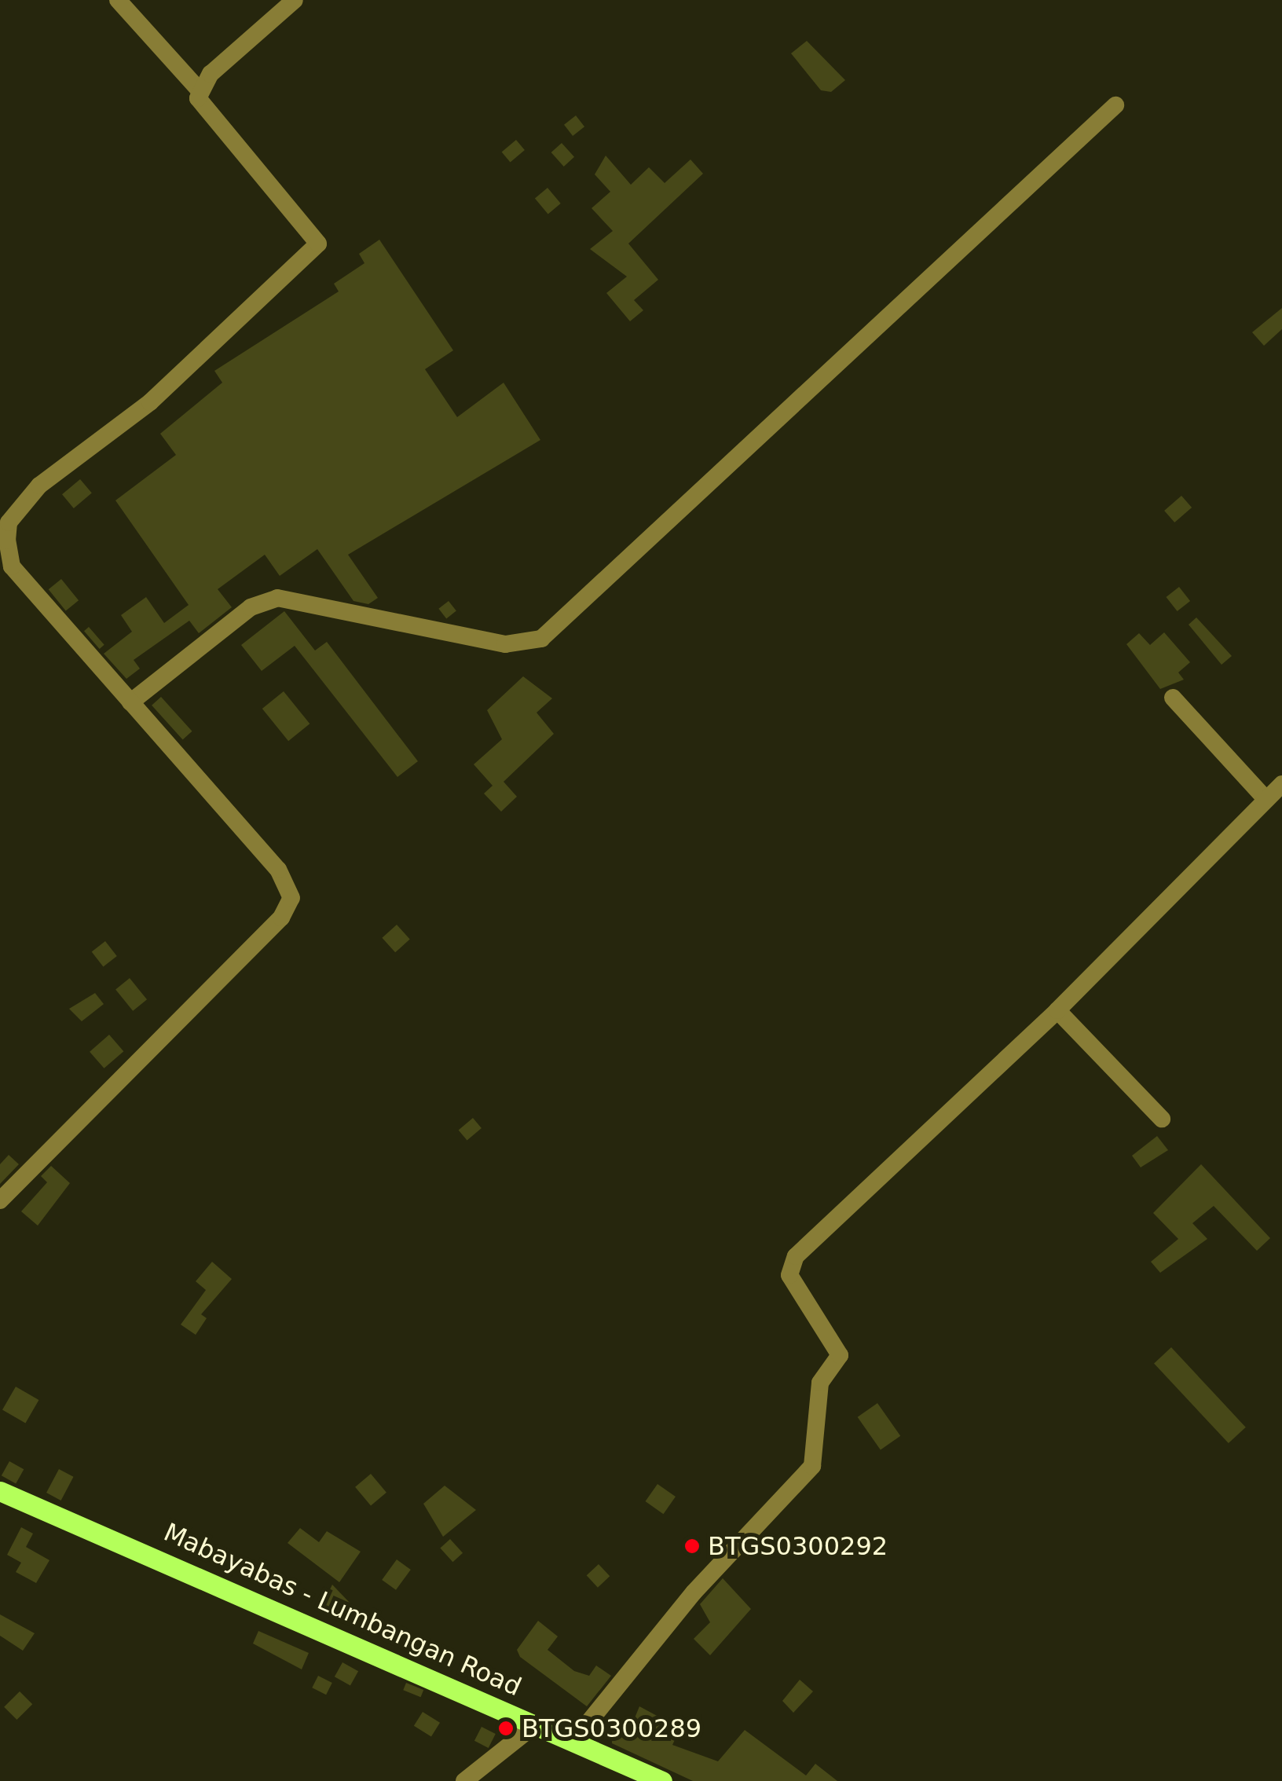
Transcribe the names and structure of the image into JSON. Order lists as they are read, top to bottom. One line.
{"streets":{"main road":["Mabayabas - Lumbangan Road"]},"places":["BTGS0300292","BTGS0300289"]}
